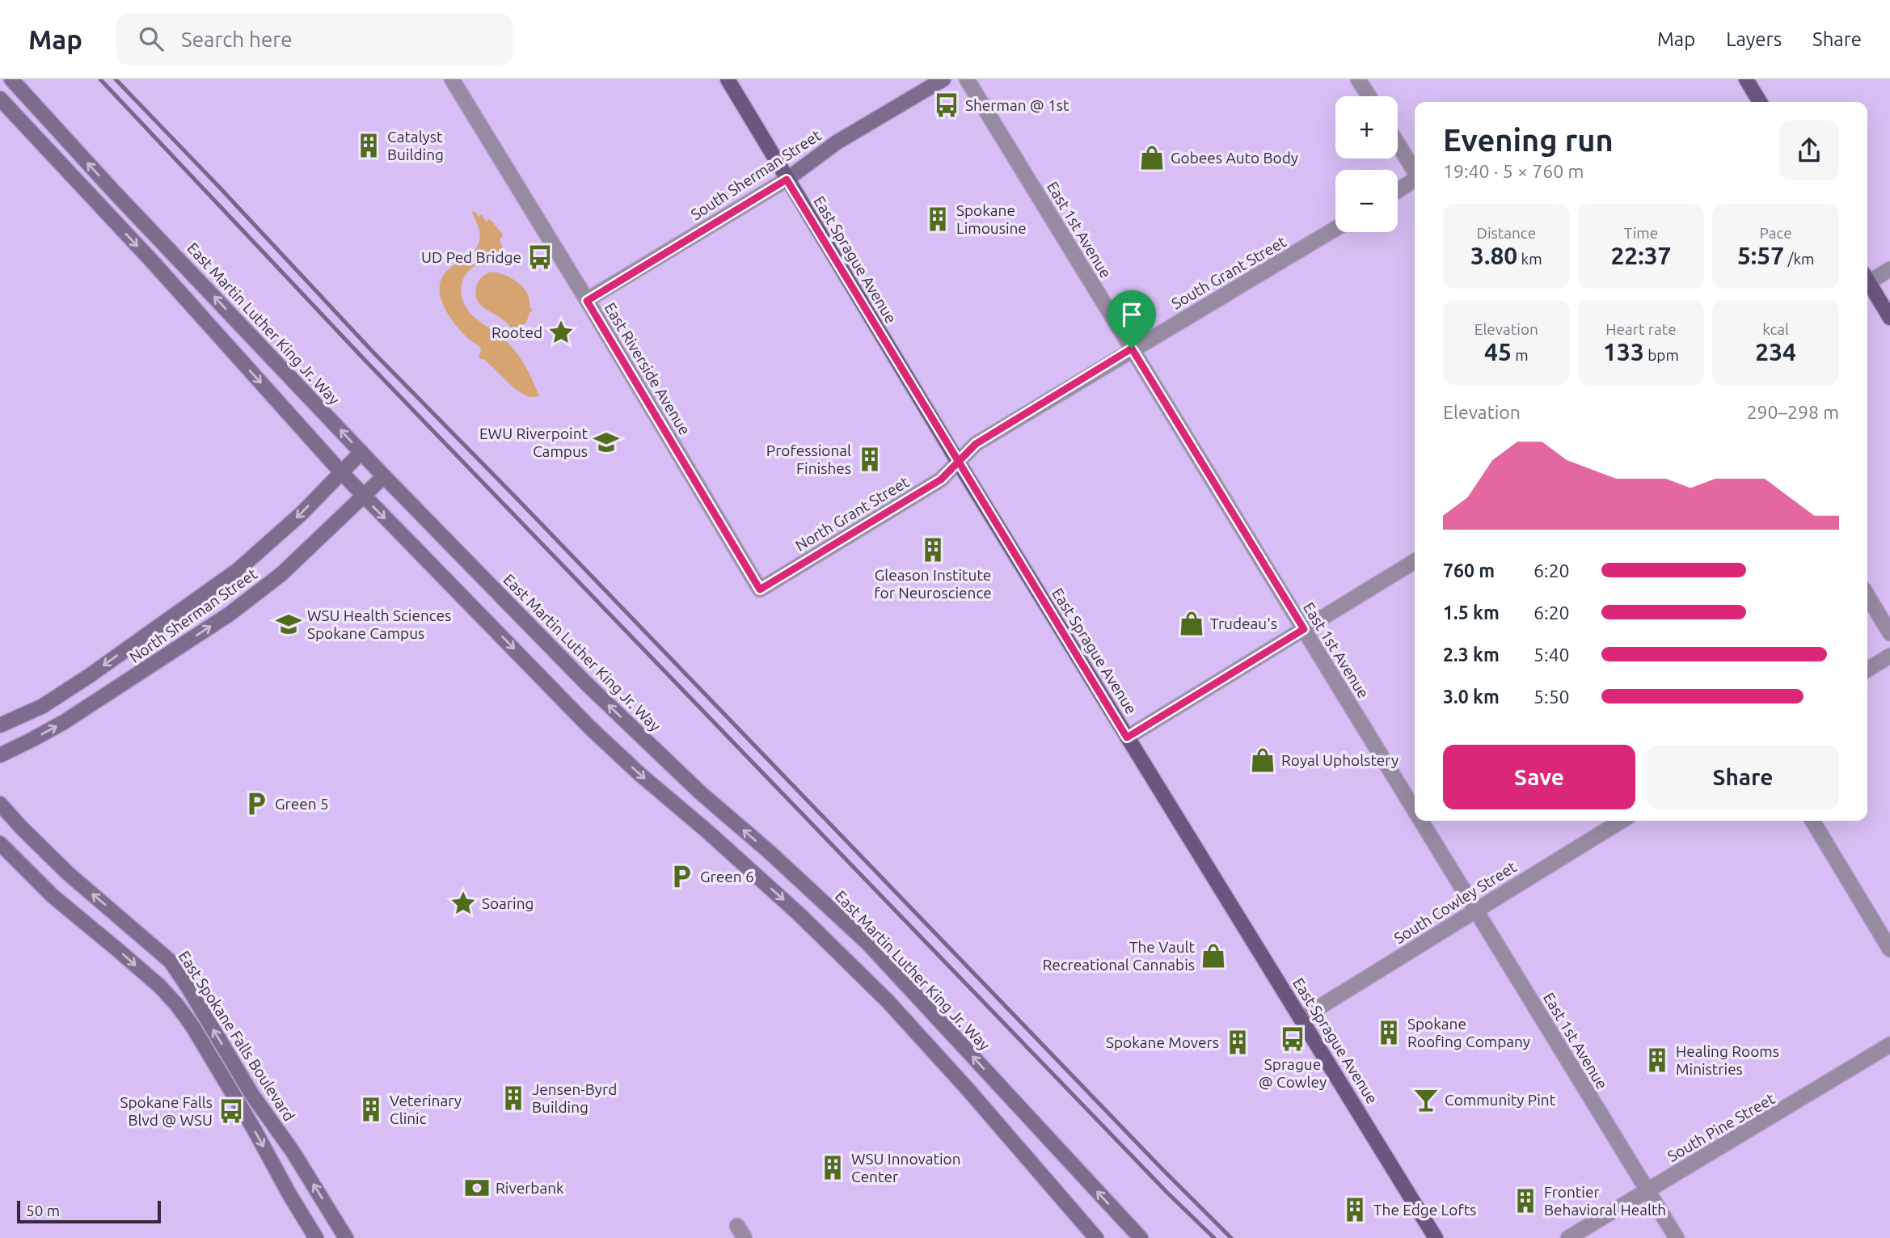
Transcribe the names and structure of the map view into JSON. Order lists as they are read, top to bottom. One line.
{"streets":{"main road":["East Sprague Avenue"],"street":["South Sherman Street","East 1st Avenue","South Grant Street","East Martin Luther King Jr. Way","East Riverside Avenue","North Grant Street","North Sherman Street","South Cowley Street","East Spokane Falls Boulevard","South Pine Street"]},"crossings":[["South Sherman Street","East Sprague Avenue"],["South Sherman Street","East Riverside Avenue"],["East 1st Avenue","South Grant Street"],["East 1st Avenue","South Cowley Street"],["East 1st Avenue","South Pine Street"],["East Sprague Avenue","South Grant Street"],["East Sprague Avenue","North Grant Street"],["East Sprague Avenue","South Cowley Street"],["South Grant Street","North Grant Street"],["East Martin Luther King Jr. Way","North Sherman Street"],["East Riverside Avenue","North Grant Street"]],"places":{"bus stop":["Sherman @ 1st","UD Ped Bridge","Sprague @ Cowley","Spokane Falls Blvd @ WSU"],"building":["Catalyst Building","Spokane Limousine","Professional Finishes","Gleason Institute for Neuroscience","Spokane Roofing Company","Spokane Movers","Healing Rooms Ministries","Jensen-Byrd Building","Veterinary Clinic","WSU Innovation Center","Frontier Behavioral Health","The Edge Lofts"],"shop":["Gobees Auto Body","Trudeau's","Royal Upholstery","The Vault Recreational Cannabis"],"place":["Rooted","Soaring"],"school or university":["EWU Riverpoint Campus","WSU Health Sciences Spokane Campus"],"parking":["Green 5","Green 6"],"bar":["Community Pint"],"bank":["Riverbank"]},"scale_bar":"50 m","page":{"header":"Map","search":"Search here","nav":["Map","Layers","Share"],"map_buttons":["+","−"],"heading":["Evening run","19:40 · 5 × 760 m"],"stats":[["Distance","3.80 km"],["Time","22:37"],["Pace","5:57 /km"],["Elevation","45 m"],["Heart rate","133 bpm"],["kcal","234"]],"chart":["Elevation","290–298 m"],"list":[{"name":"760 m","note":"6:20"},{"name":"1.5 km","note":"6:20"},{"name":"2.3 km","note":"5:40"},{"name":"3.0 km","note":"5:50"}],"buttons":["Save","Share"],"scale":"50 m"}}
